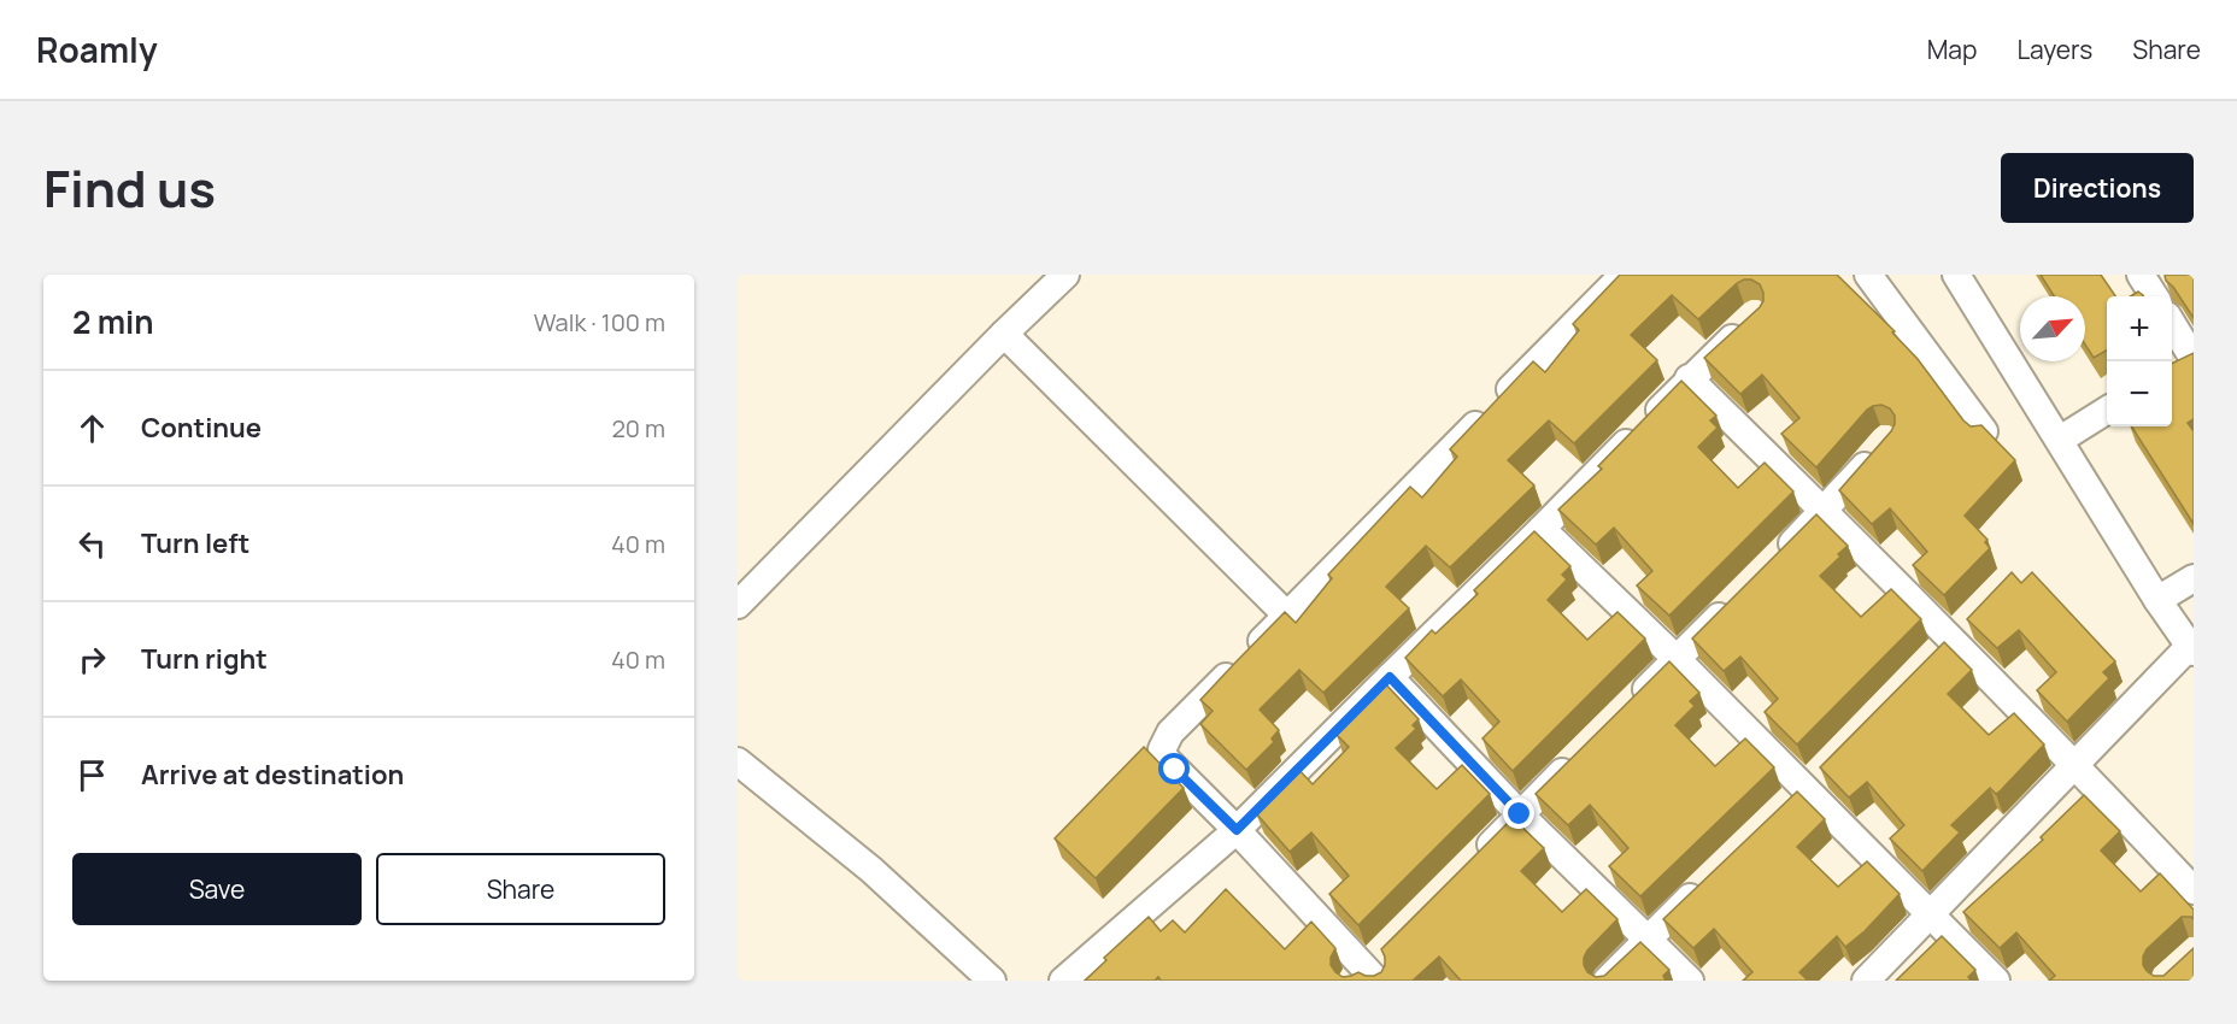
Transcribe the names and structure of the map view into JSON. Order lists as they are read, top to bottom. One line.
{"north":"top right","page":{"header":"Roamly","nav":["Map","Layers","Share"],"title":"Find us","buttons":["Directions",["Save","Share"]],"heading":["2 min","Walk · 100 m"],"map_buttons":["+","−"],"list":[["Continue","20 m"],["Turn left","40 m"],["Turn right","40 m"],"Arrive at destination"]}}
